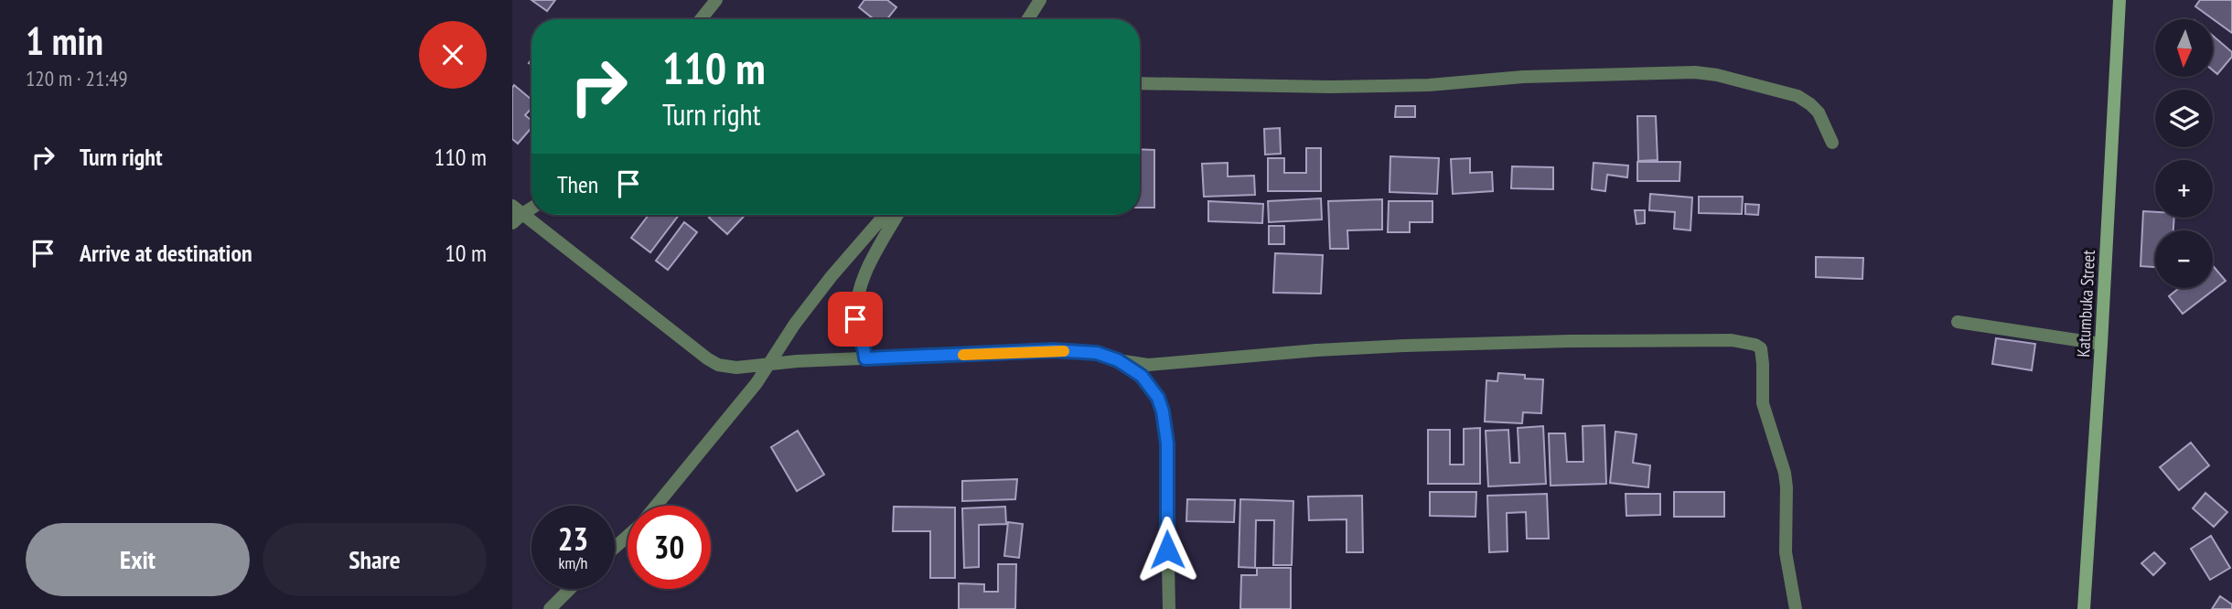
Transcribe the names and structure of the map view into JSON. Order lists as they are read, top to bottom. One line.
{"streets":{"main road":["Katumbuka Street"]},"north":"bottom","page":{"heading":["1 min","120 m · 21:49"],"map_buttons":["+","−"],"turn":["110 m","Turn right"],"list":[{"name":"Turn right","value":"110 m"},{"name":"Arrive at destination","value":"10 m"}],"then":"Then","speed":"23 km/h","limit":"30","buttons":["Exit","Share"]}}
